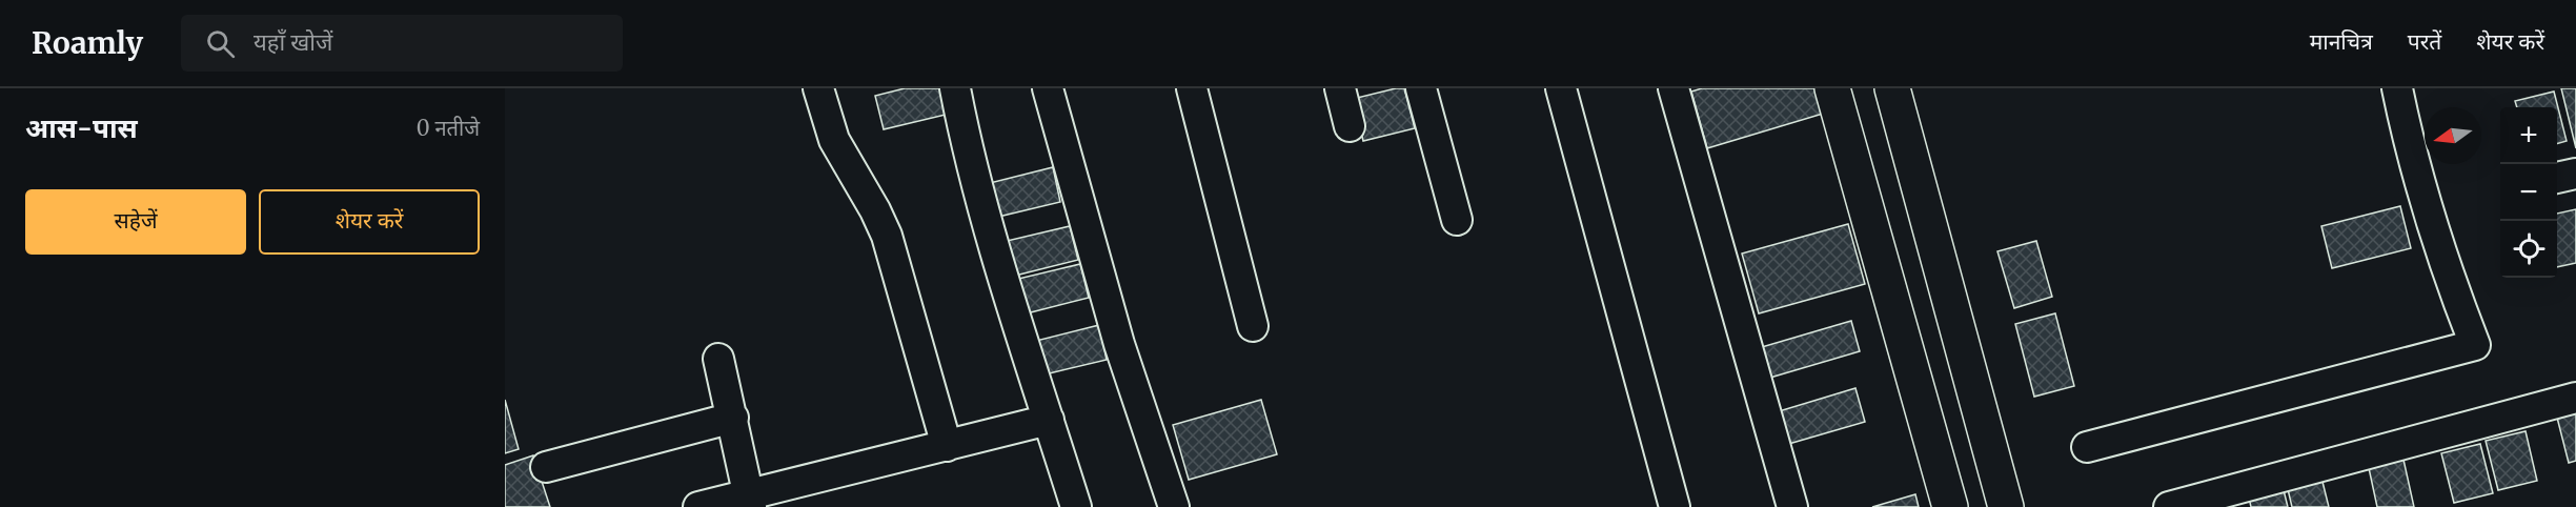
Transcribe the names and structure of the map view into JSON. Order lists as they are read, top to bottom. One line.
{"north":"left","page":{"header":"Roamly","search":"यहाँ खोजें","nav":["मानचित्र","परतें","शेयर करें"],"heading":["आस-पास","0 नतीजे"],"map_buttons":["+","−"],"buttons":["सहेजें","शेयर करें"]}}
